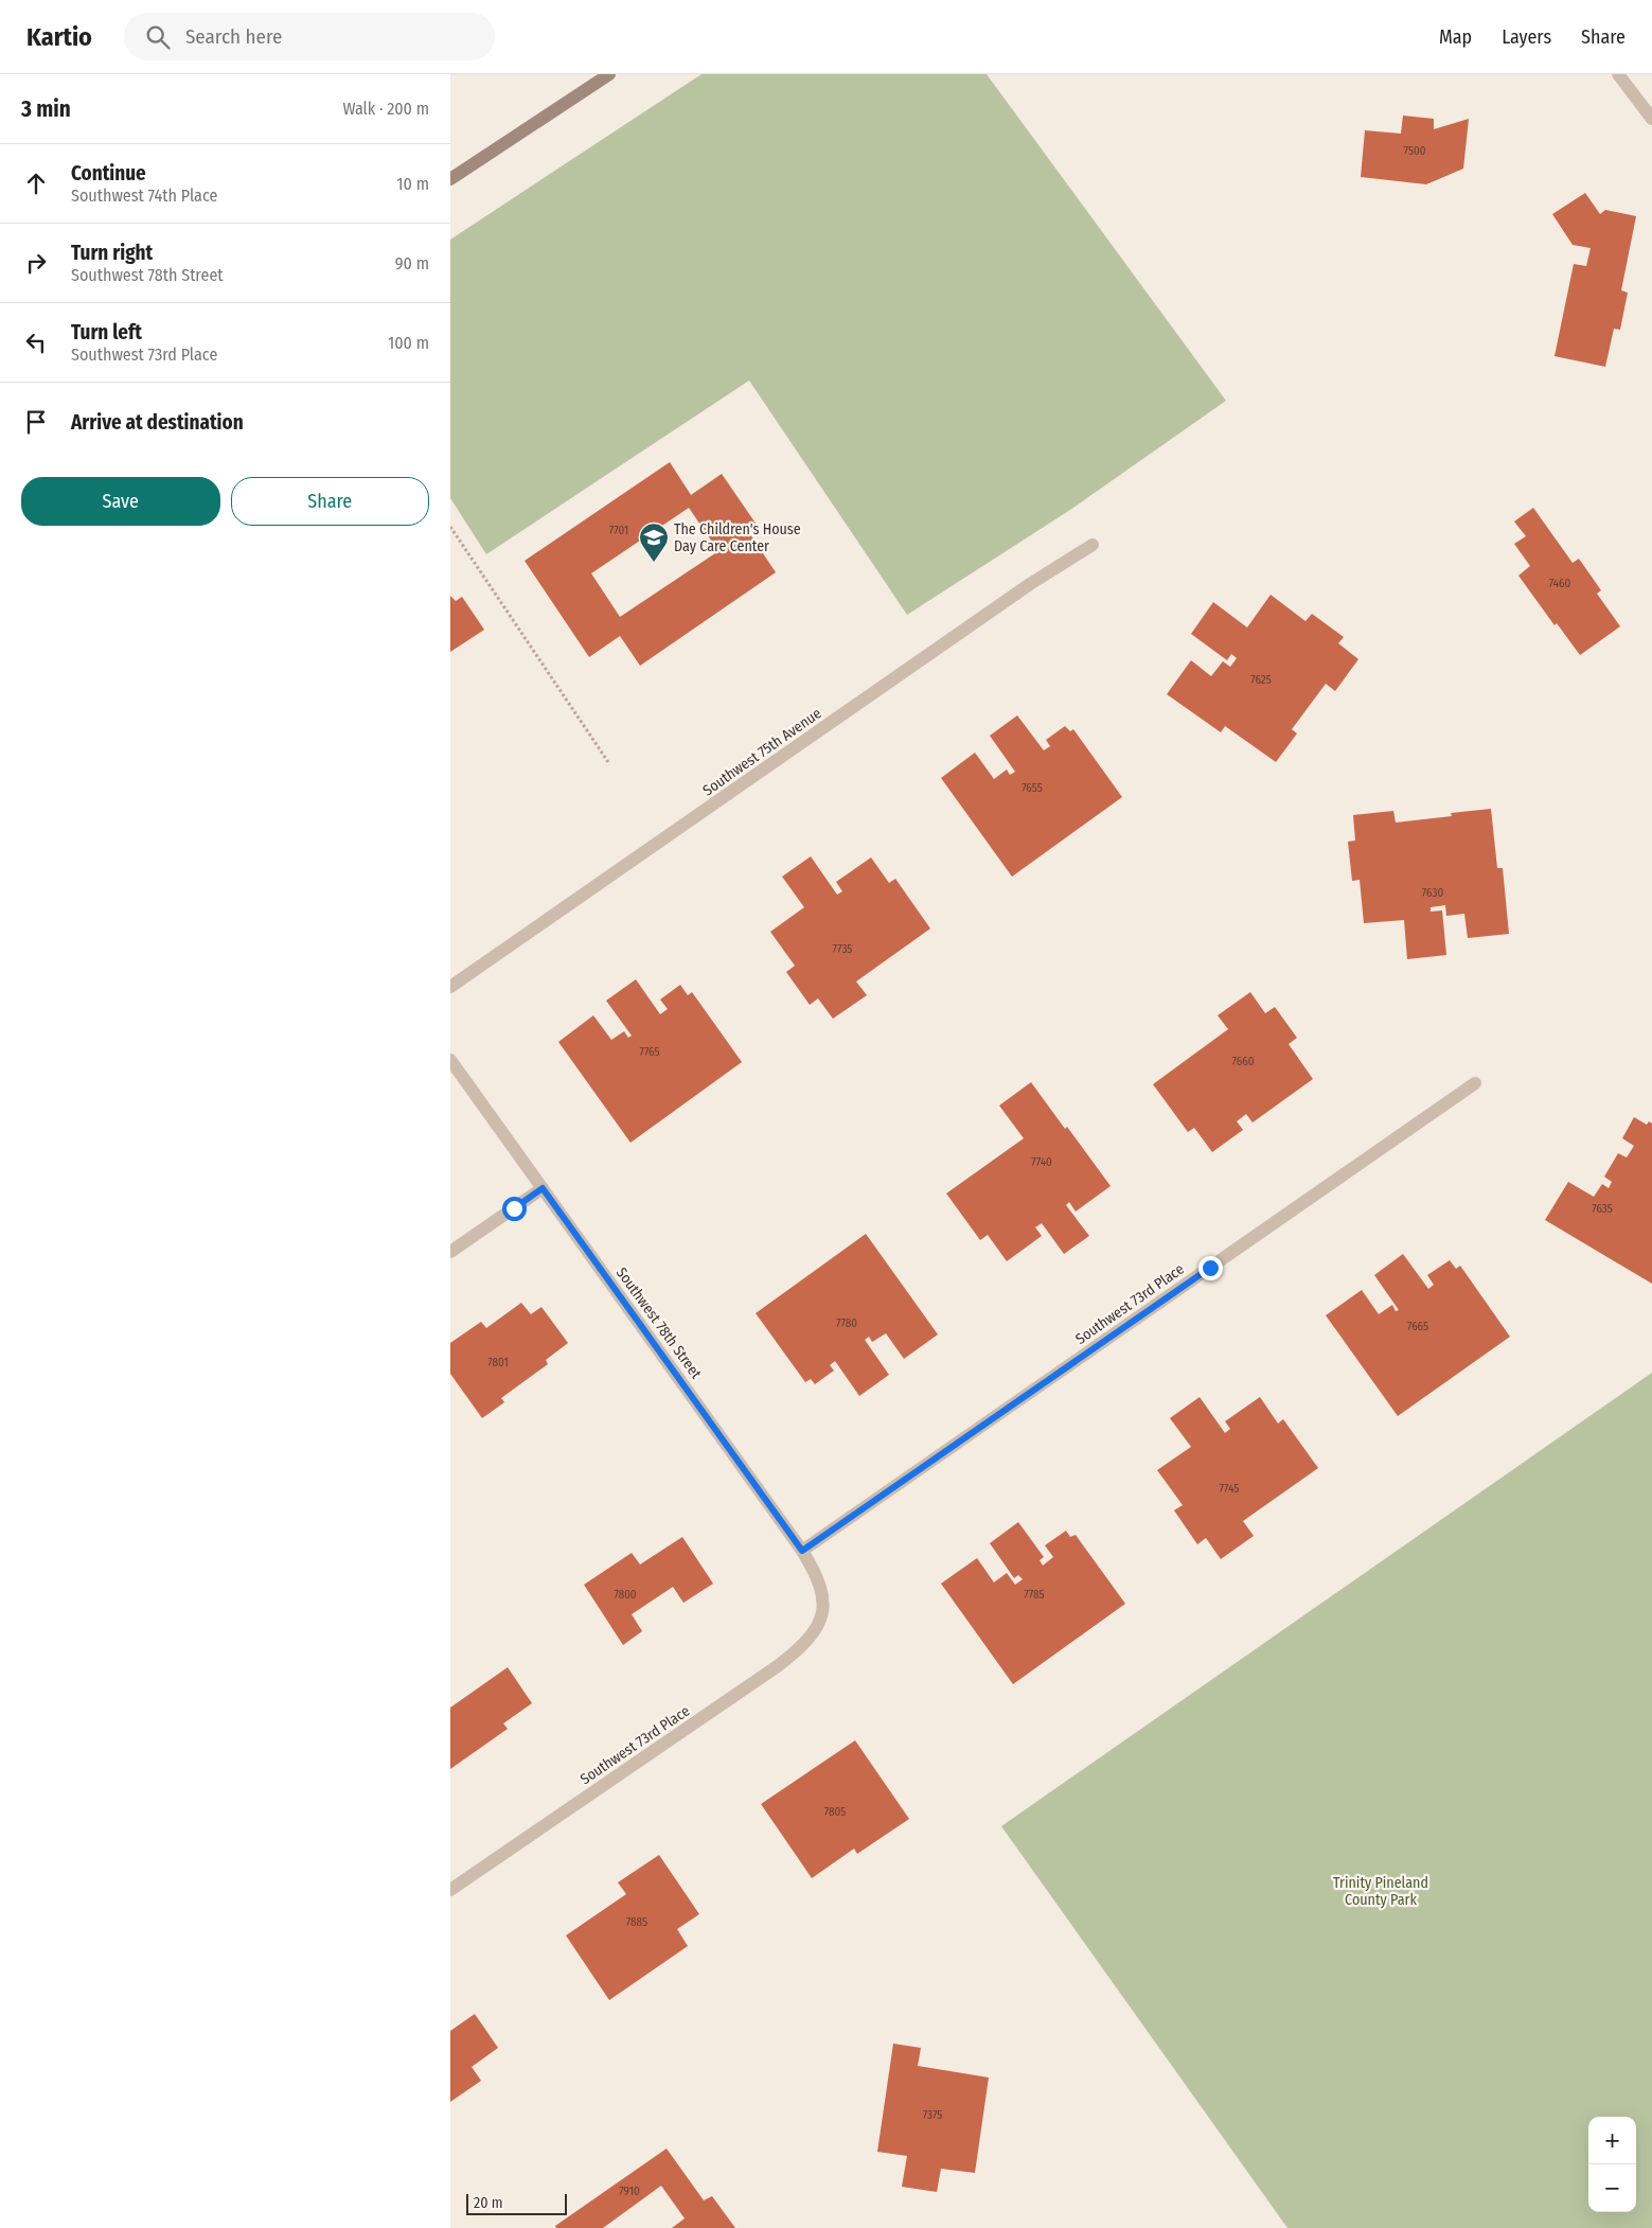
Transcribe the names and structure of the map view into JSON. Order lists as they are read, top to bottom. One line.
{"streets":{"street":["Southwest 75th Avenue","Southwest 73rd Place","Southwest 78th Street"]},"crossings":[["Southwest 73rd Place","Southwest 78th Street"]],"parks":["Trinity Pineland County Park"],"places":{"school or university":["The Children's House Day Care Center"]},"house_numbers":["7500","7701","7460","7625","7655","7630","7735","7765","7660","7740","7635","7780","7665","7801","7745","7800","7785","7805","7885","7375","7910"],"scale_bar":"20 m","page":{"header":"Kartio","search":"Search here","nav":["Map","Layers","Share"],"heading":["3 min","Walk · 200 m"],"list":[["Continue","Southwest 74th Place","10 m"],["Turn right","Southwest 78th Street","90 m"],["Turn left","Southwest 73rd Place","100 m"],"Arrive at destination"],"buttons":["Save","Share"],"map_buttons":["+","−"],"scale":"20 m"}}
